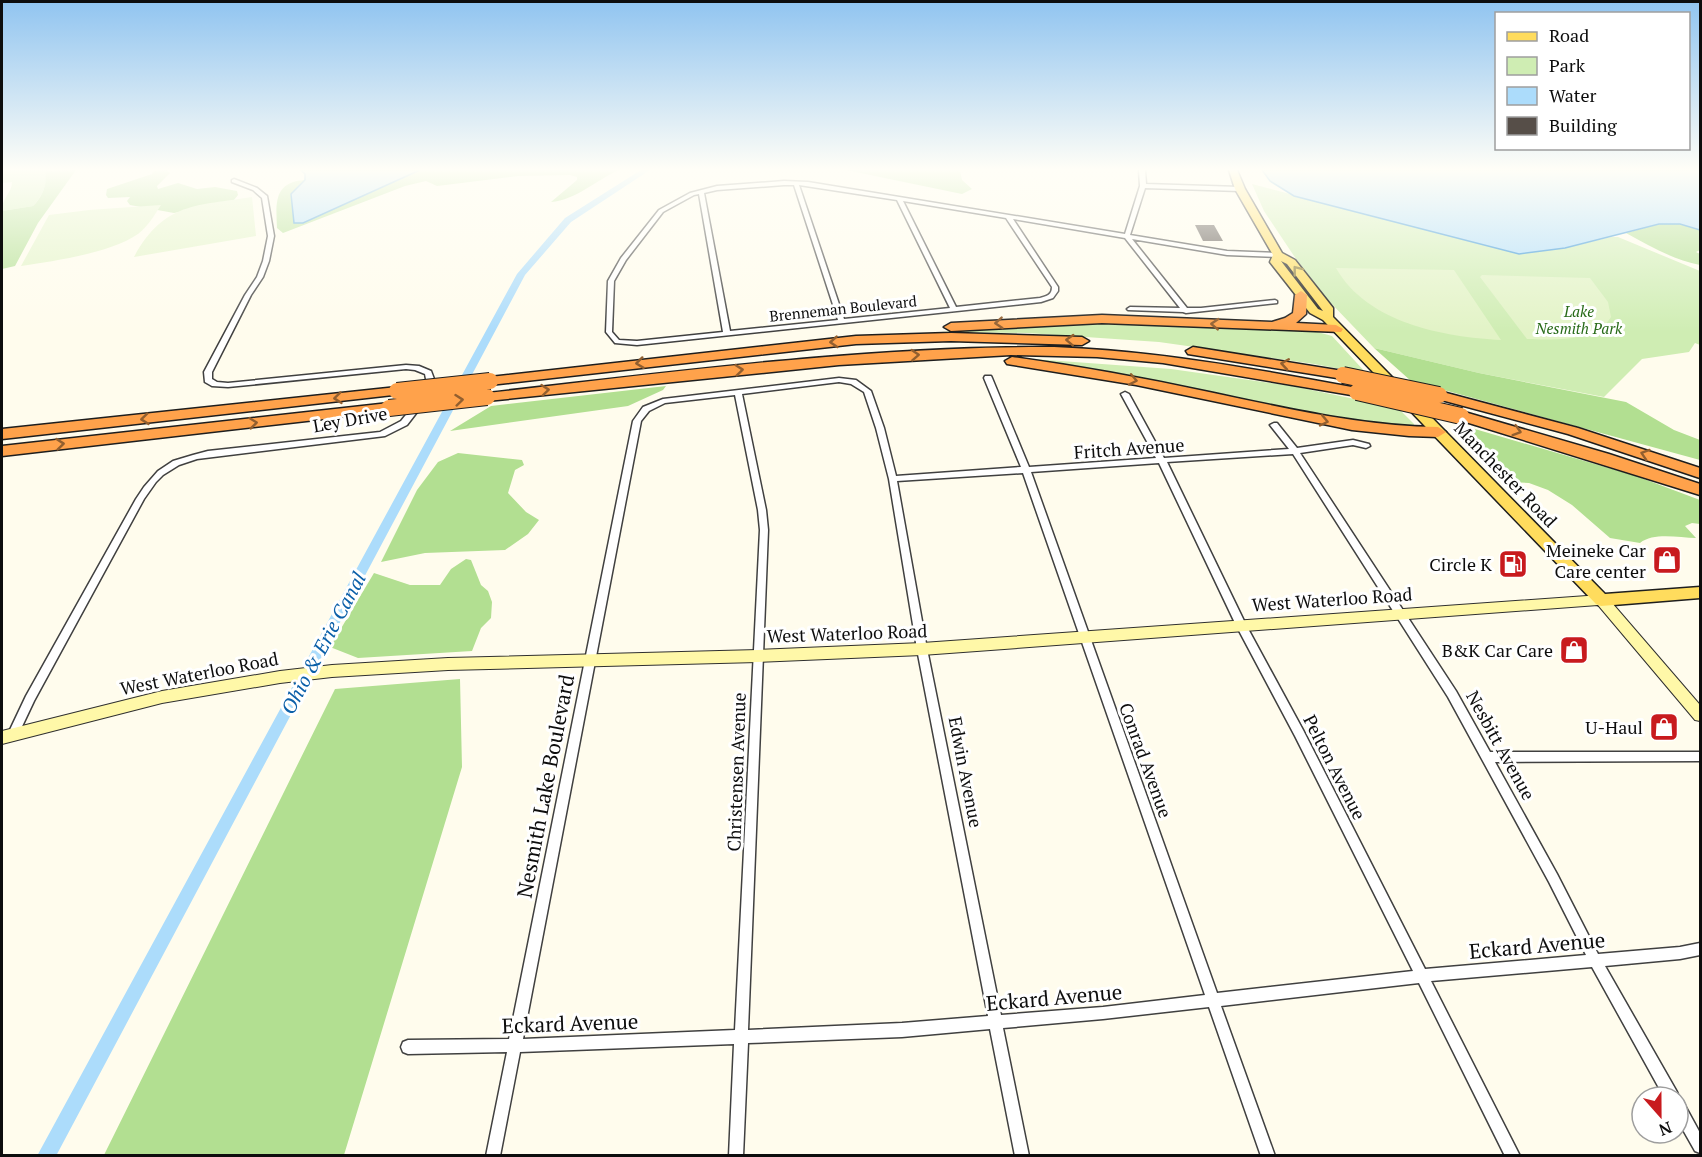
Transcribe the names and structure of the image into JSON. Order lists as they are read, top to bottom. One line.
{"streets":{"main road":["Manchester Road","West Waterloo Road"],"street":["Brenneman Boulevard","Ley Drive","Fritch Avenue","Nesbitt Avenue","Conrad Avenue","Pelton Avenue","Christensen Avenue","Edwin Avenue","Nesmith Lake Boulevard","Eckard Avenue"]},"crossings":[["Ley Drive","West Waterloo Road"],["Fritch Avenue","Nesbitt Avenue"],["Fritch Avenue","Conrad Avenue"],["Fritch Avenue","Pelton Avenue"],["Fritch Avenue","Edwin Avenue"],["Manchester Road","West Waterloo Road"],["West Waterloo Road","Nesbitt Avenue"],["West Waterloo Road","Conrad Avenue"],["West Waterloo Road","Pelton Avenue"],["West Waterloo Road","Christensen Avenue"],["West Waterloo Road","Edwin Avenue"],["West Waterloo Road","Nesmith Lake Boulevard"],["Nesbitt Avenue","Eckard Avenue"],["Conrad Avenue","Eckard Avenue"],["Pelton Avenue","Eckard Avenue"],["Christensen Avenue","Edwin Avenue"],["Christensen Avenue","Nesmith Lake Boulevard"],["Christensen Avenue","Eckard Avenue"],["Edwin Avenue","Nesmith Lake Boulevard"],["Edwin Avenue","Eckard Avenue"],["Nesmith Lake Boulevard","Eckard Avenue"]],"water":["Ohio & Erie Canal"],"parks":["Lake Nesmith Park"],"places":{"shop":["Meineke Car Care center","B&K Car Care","U-Haul"],"fuel station":["Circle K"]},"legend":["Road","Park","Water","Building"],"north":"bottom"}
